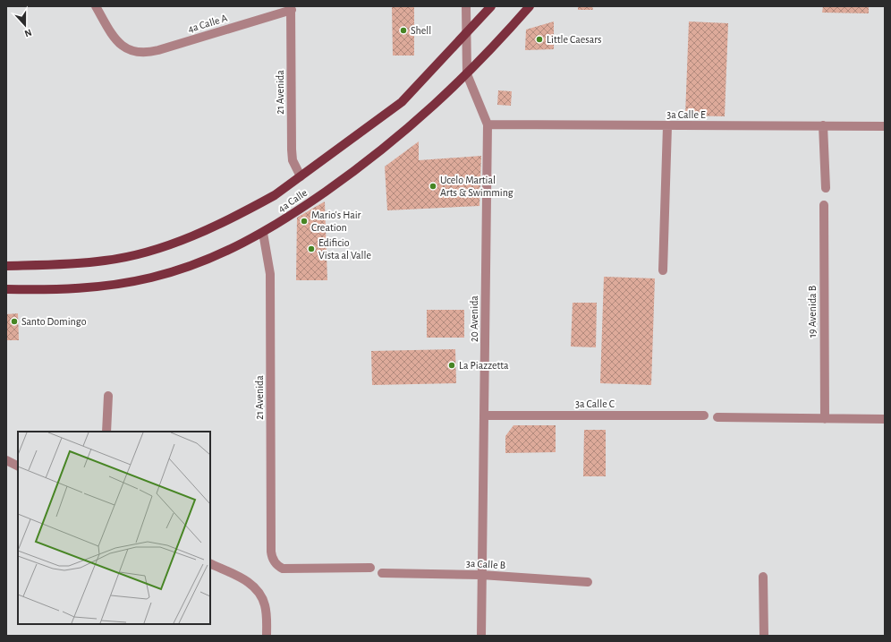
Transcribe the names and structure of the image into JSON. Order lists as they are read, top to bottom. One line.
{"streets":{"main road":["4a Calle"],"street":["4a Calle A","21 Avenida","3a Calle E","19 Avenida B","20 Avenida","3a Calle C","3a Calle B"]},"crossings":[["4a Calle A","21 Avenida"],["21 Avenida","4a Calle"],["3a Calle E","20 Avenida"],["4a Calle","20 Avenida"],["20 Avenida","3a Calle C"],["20 Avenida","3a Calle B"]],"places":["Shell","Little Caesars","Ucelo Martial Arts & Swimming","Mario's Hair Creation","Edificio Vista al Valle","Santo Domingo","La Piazzetta"],"north":"bottom"}
